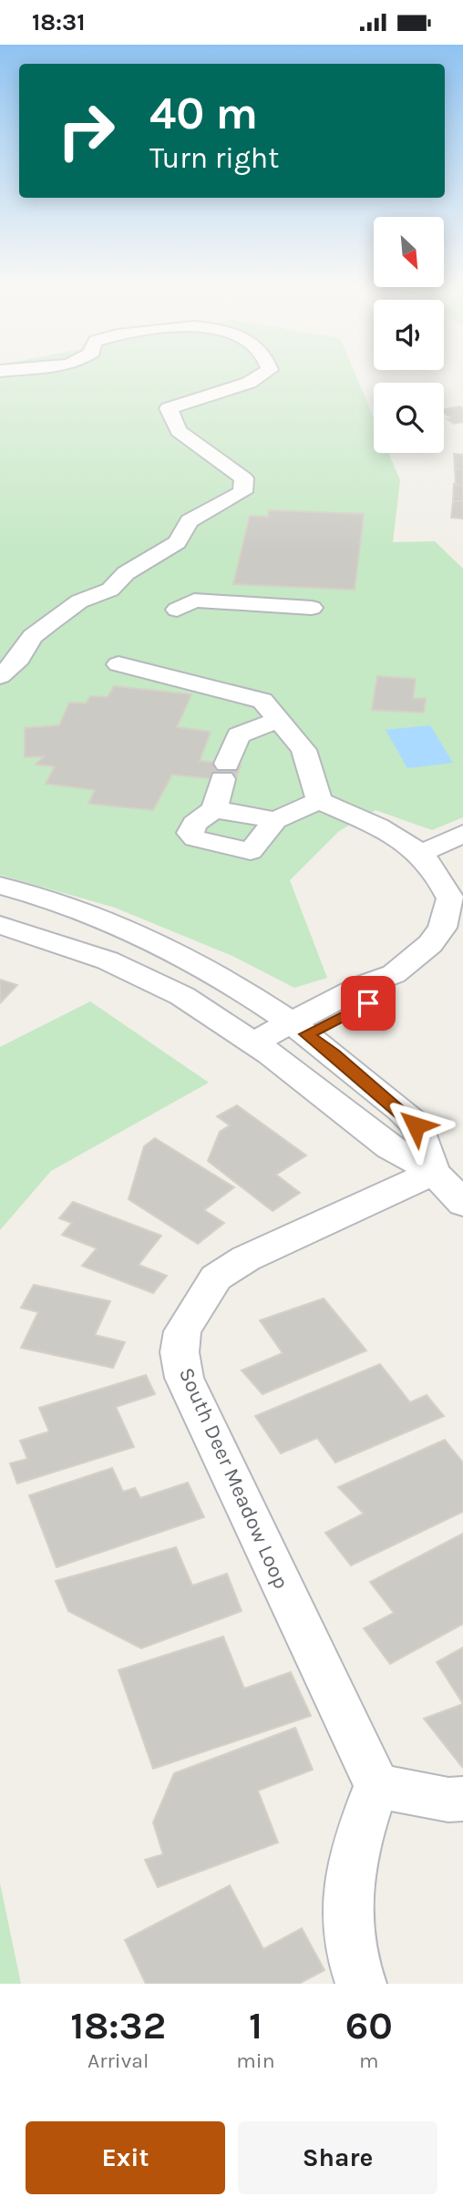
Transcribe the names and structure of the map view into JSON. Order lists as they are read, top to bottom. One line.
{"streets":{"street":["South Deer Meadow Loop"]},"north":"bottom right","page":{"status":"18:31","turn":["40 m","Turn right"],"eta":["18:32","Arrival","1","min","60","m"],"buttons":["Exit","Share"]}}
